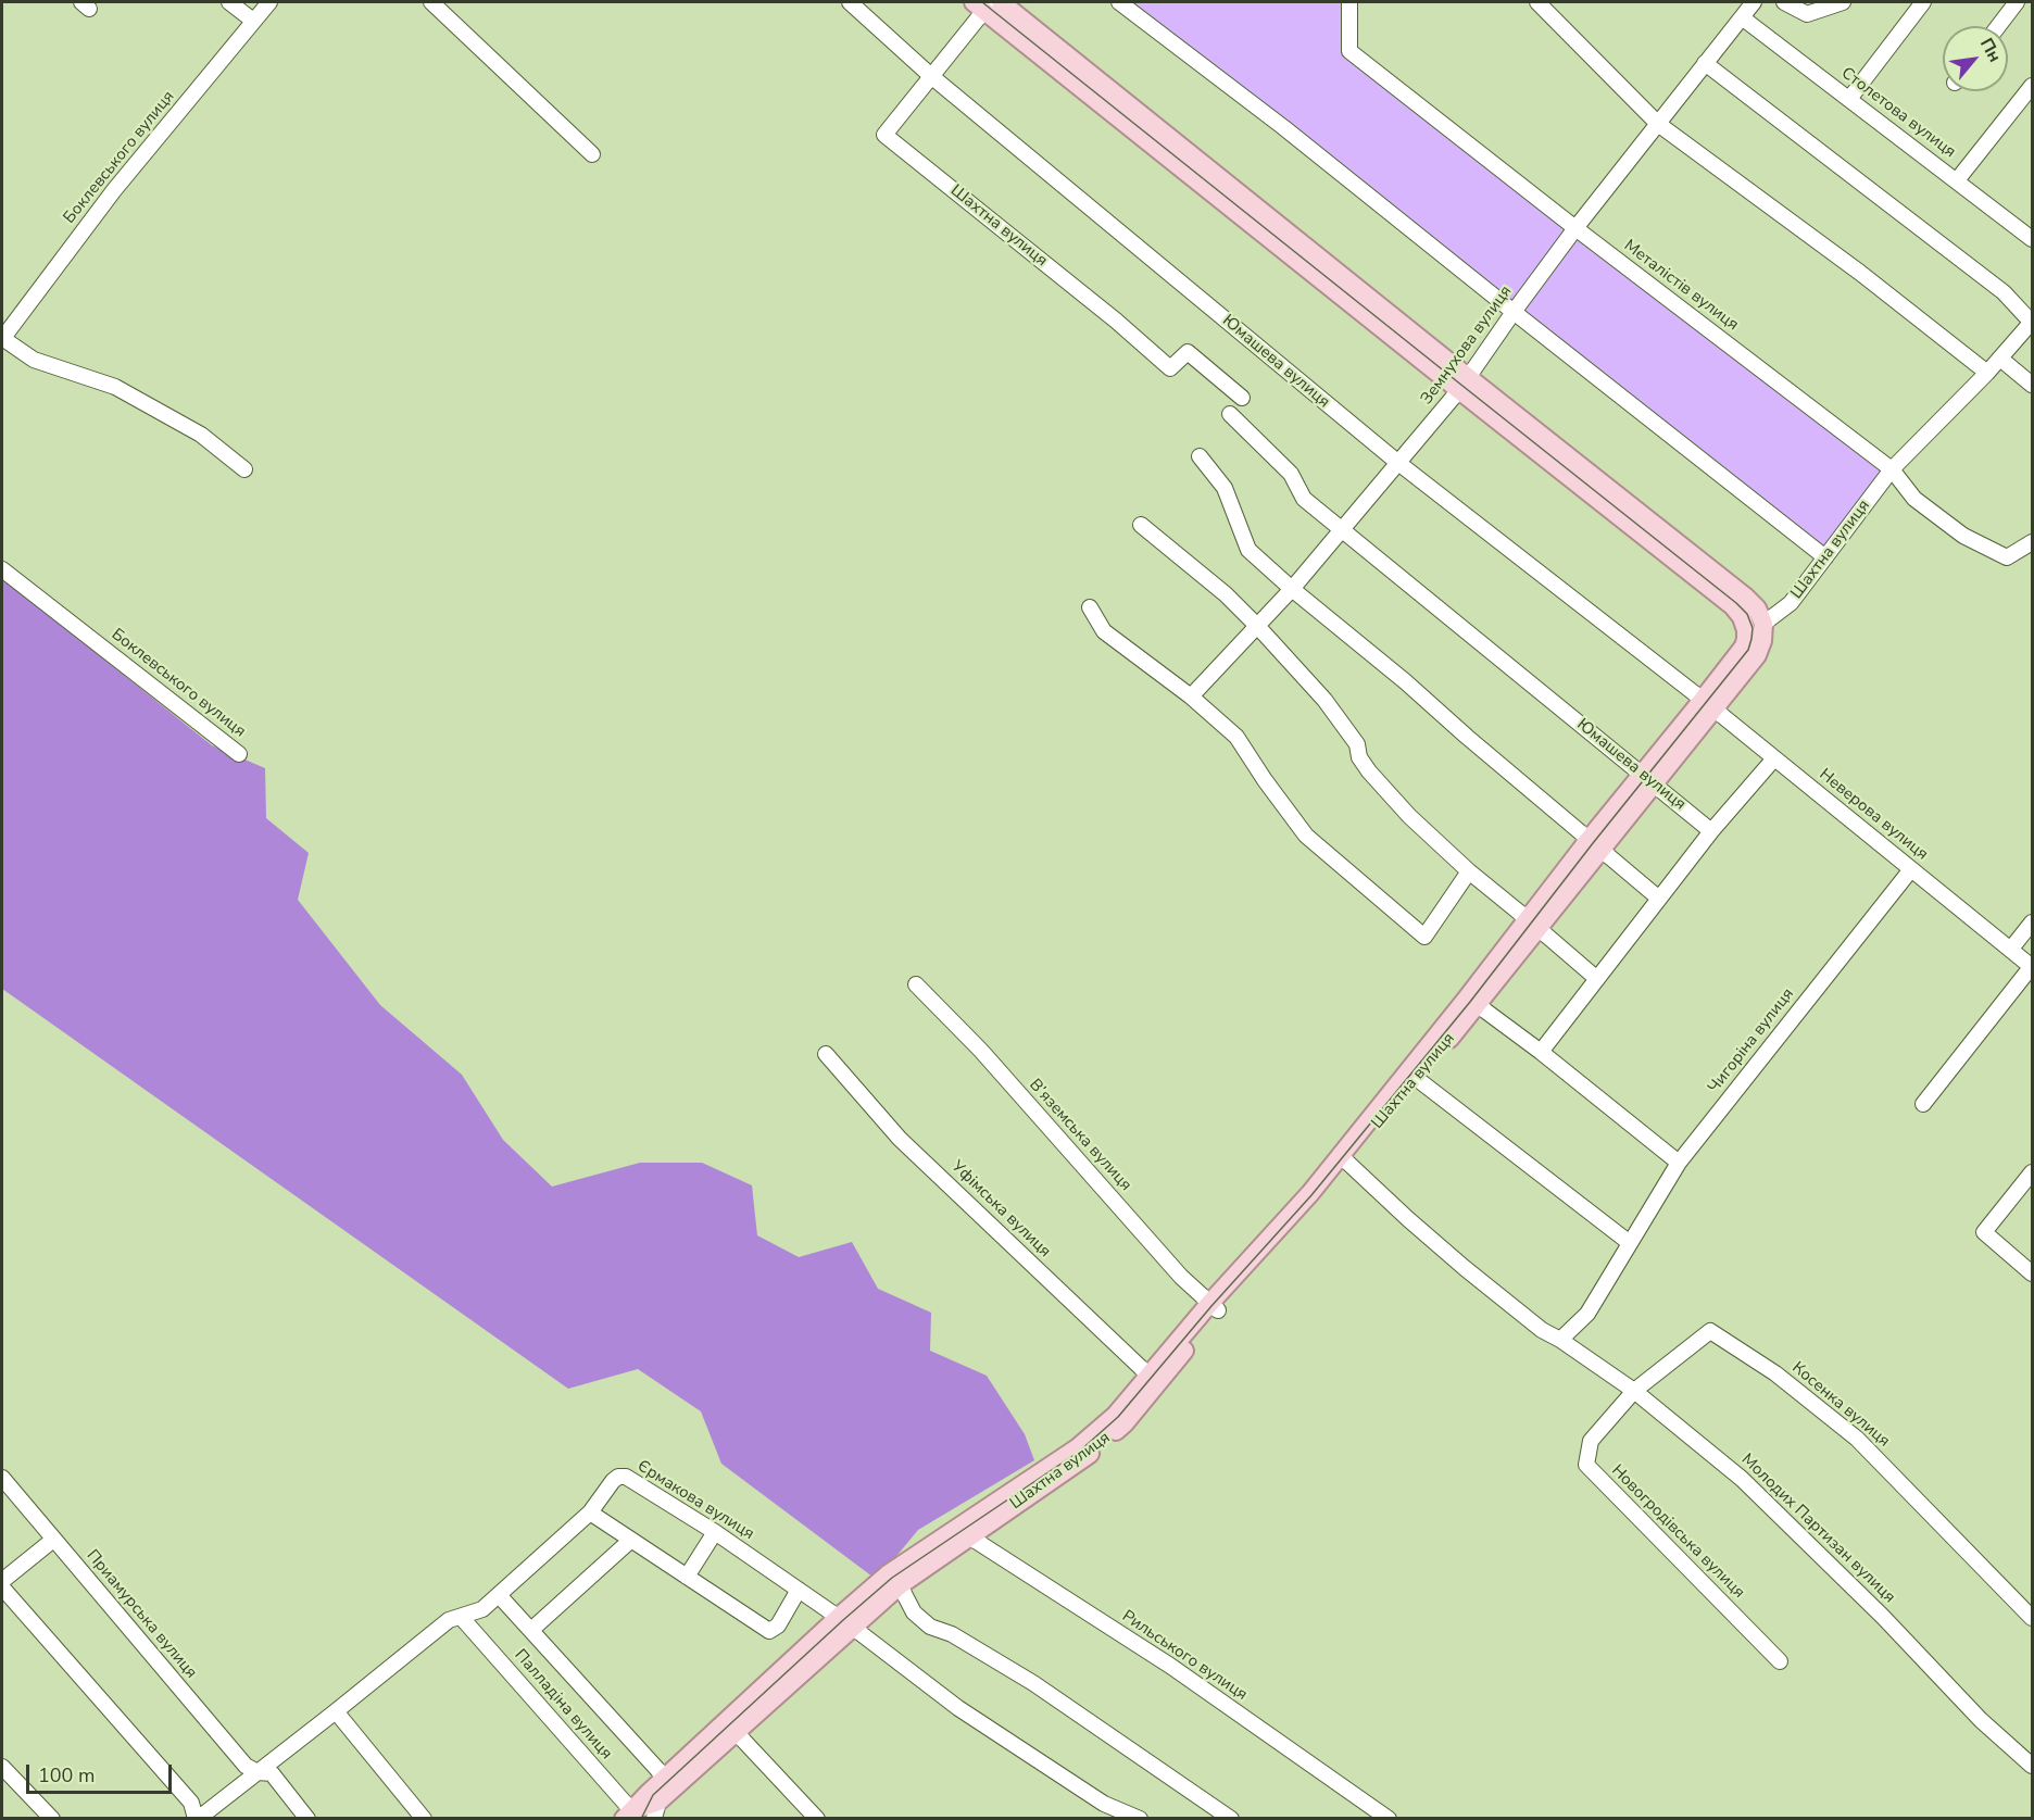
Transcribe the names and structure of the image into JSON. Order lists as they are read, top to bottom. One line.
{"streets":{"main road":["Шахтна вулиця"],"street":["Столетова вулиця","Боклевського вулиця","Металістів вулиця","Земнухова вулиця","Юмашева вулиця","Неверова вулиця","Чигоріна вулиця","В’яземська вулиця","Уфімська вулиця","Косенка вулиця","Єрмакова вулиця","Молодих Партизан вулиця","Новогродівська вулиця","Приамурська вулиця","Рильського вулиця","Палладіна вулиця"]},"crossings":[["Столетова вулиця","Земнухова вулиця"],["Шахтна вулиця","Металістів вулиця"],["Шахтна вулиця","Юмашева вулиця"],["Шахтна вулиця","Неверова вулиця"],["Шахтна вулиця","В’яземська вулиця"],["Шахтна вулиця","Уфімська вулиця"],["Шахтна вулиця","Єрмакова вулиця"],["Шахтна вулиця","Рильського вулиця"],["Шахтна вулиця","Палладіна вулиця"],["Металістів вулиця","Земнухова вулиця"],["Земнухова вулиця","Юмашева вулиця"],["Юмашева вулиця","Неверова вулиця"],["Неверова вулиця","Чигоріна вулиця"],["Чигоріна вулиця","Молодих Партизан вулиця"],["Косенка вулиця","Молодих Партизан вулиця"],["Косенка вулиця","Новогродівська вулиця"],["Єрмакова вулиця","Приамурська вулиця"],["Єрмакова вулиця","Палладіна вулиця"],["Молодих Партизан вулиця","Новогродівська вулиця"]],"scale_bar":"100 m","north":"top right"}
